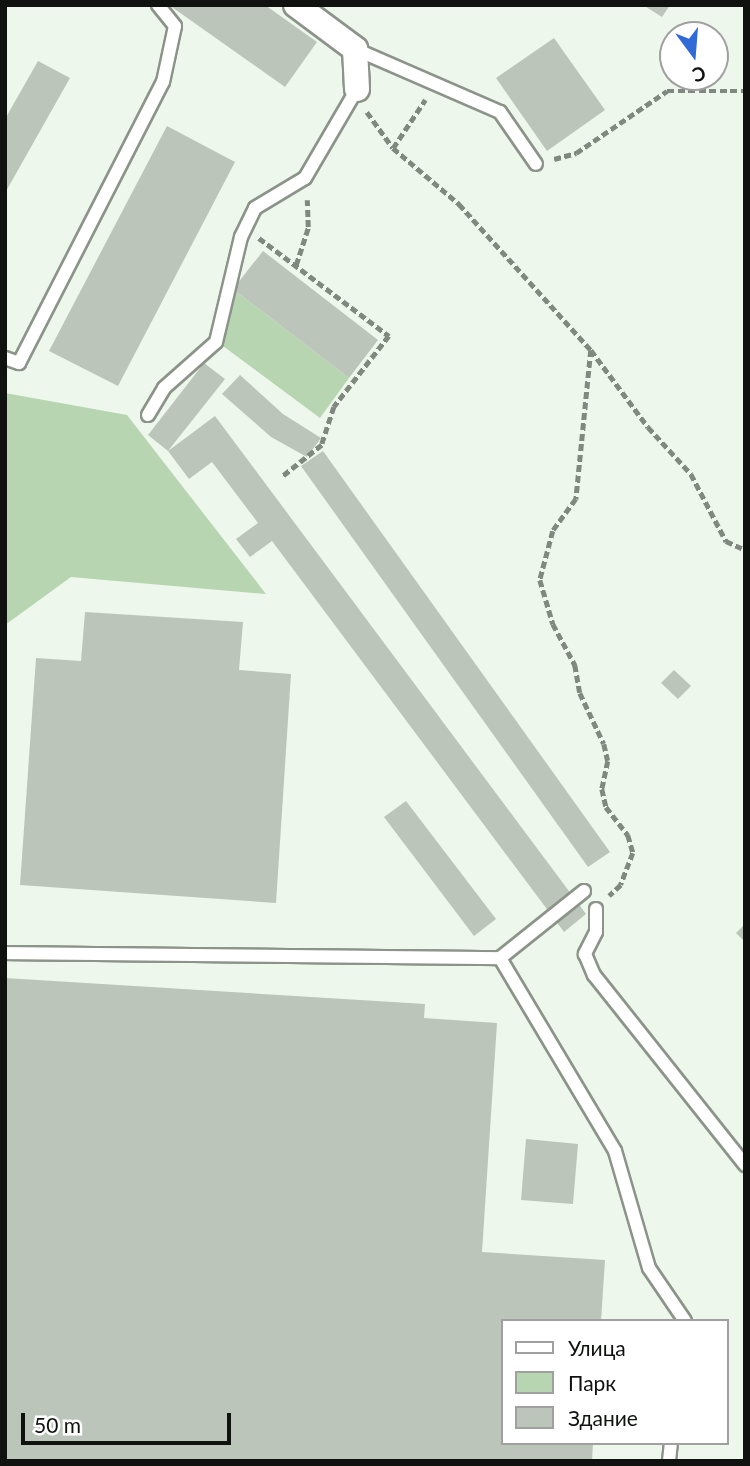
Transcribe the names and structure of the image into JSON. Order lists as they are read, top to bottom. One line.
{"legend":["Улица","Парк","Здание"],"scale_bar":"50 m","north":"bottom"}
